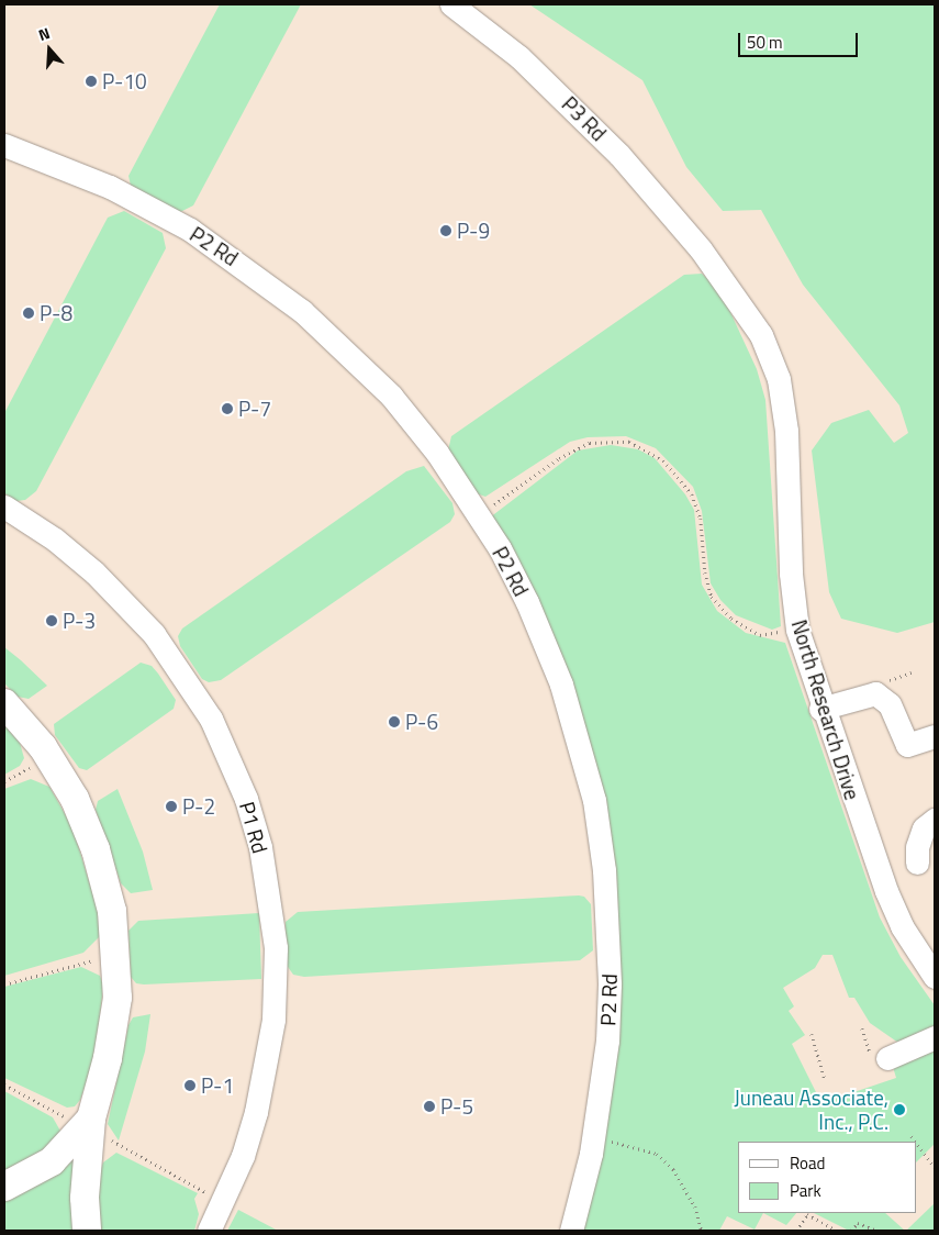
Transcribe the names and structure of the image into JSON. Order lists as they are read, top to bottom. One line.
{"streets":{"street":["P3 Rd","P2 Rd","North Research Drive","P1 Rd"]},"crossings":[["P3 Rd","North Research Drive"]],"places":["P-10","P-9","P-8","P-7","P-3","P-6","P-2","P-1","P-5","Juneau Associate, Inc., P.C."],"legend":["Road","Park"],"scale_bar":"50 m","north":"top"}
